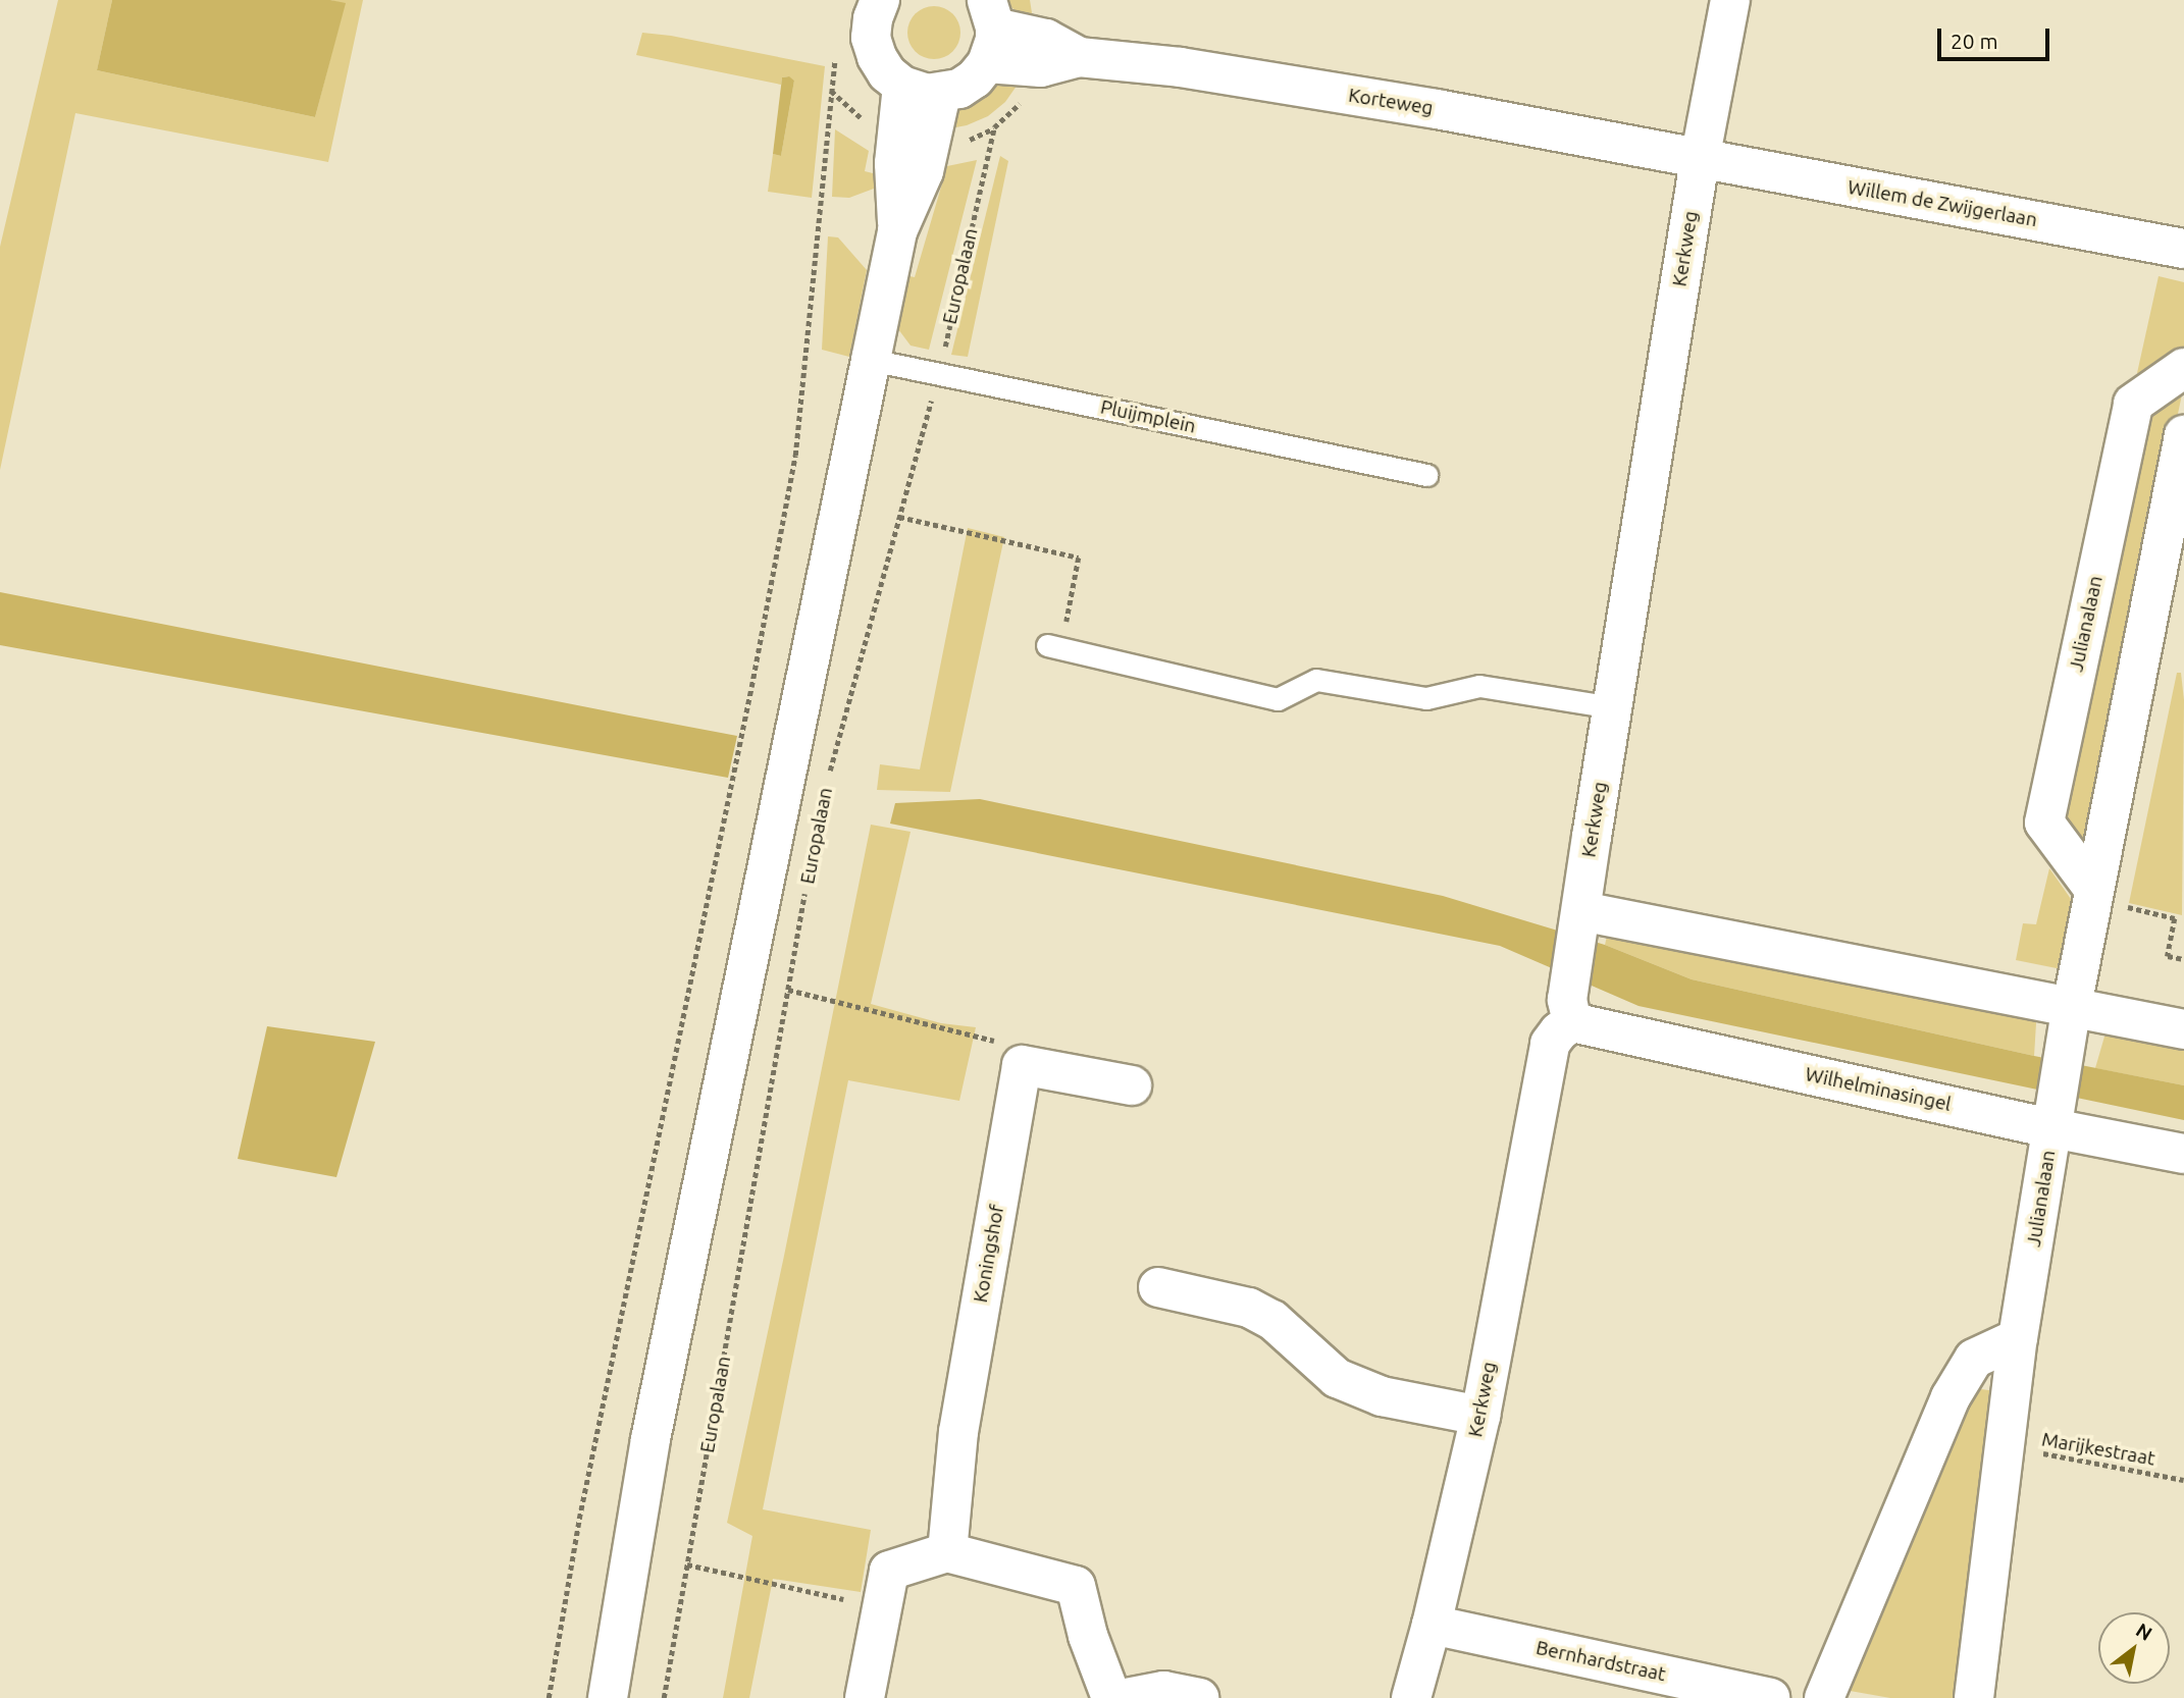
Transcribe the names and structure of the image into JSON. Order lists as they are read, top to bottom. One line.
{"streets":{"street":["Korteweg","Willem de Zwijgerlaan","Kerkweg","Julianalaan","Wilhelminasingel","Koningshof","Bernhardstraat"],"lane":["Pluijmplein"],"path":["Europalaan","Marijkestraat"]},"crossings":[["Korteweg","Willem de Zwijgerlaan"],["Korteweg","Kerkweg"],["Korteweg","Europalaan"],["Willem de Zwijgerlaan","Kerkweg"],["Kerkweg","Wilhelminasingel"],["Kerkweg","Bernhardstraat"],["Europalaan","Pluijmplein"],["Julianalaan","Wilhelminasingel"],["Julianalaan","Marijkestraat"]],"scale_bar":"20 m","north":"top right"}
